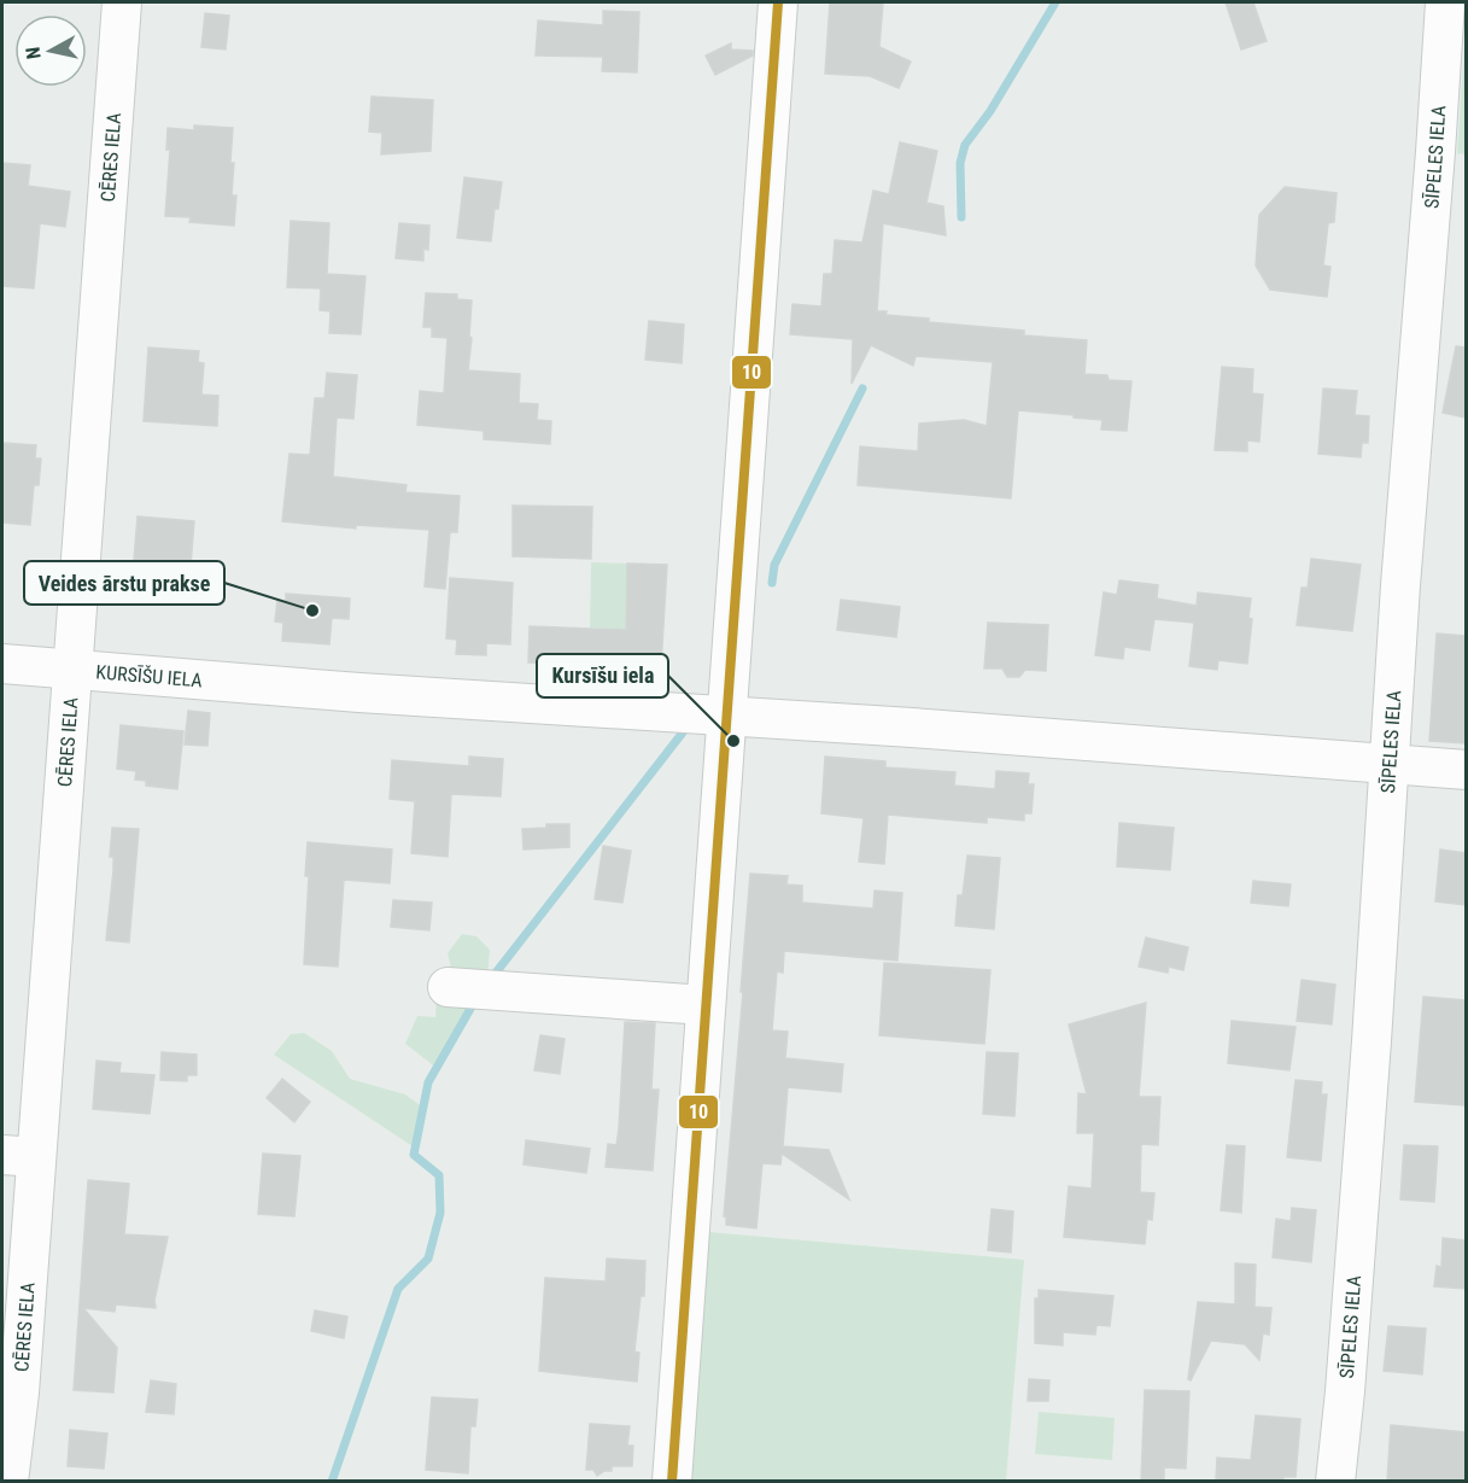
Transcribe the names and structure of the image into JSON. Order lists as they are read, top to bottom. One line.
{"streets":{"street":["CĒRES IELA","SĪPELES IELA","KURSĪŠU IELA"]},"crossings":[["CĒRES IELA","KURSĪŠU IELA"],["SĪPELES IELA","KURSĪŠU IELA"]],"places":["Veides ārstu prakse","Kursīšu iela"],"lines":["transit line 10"],"north":"left"}
